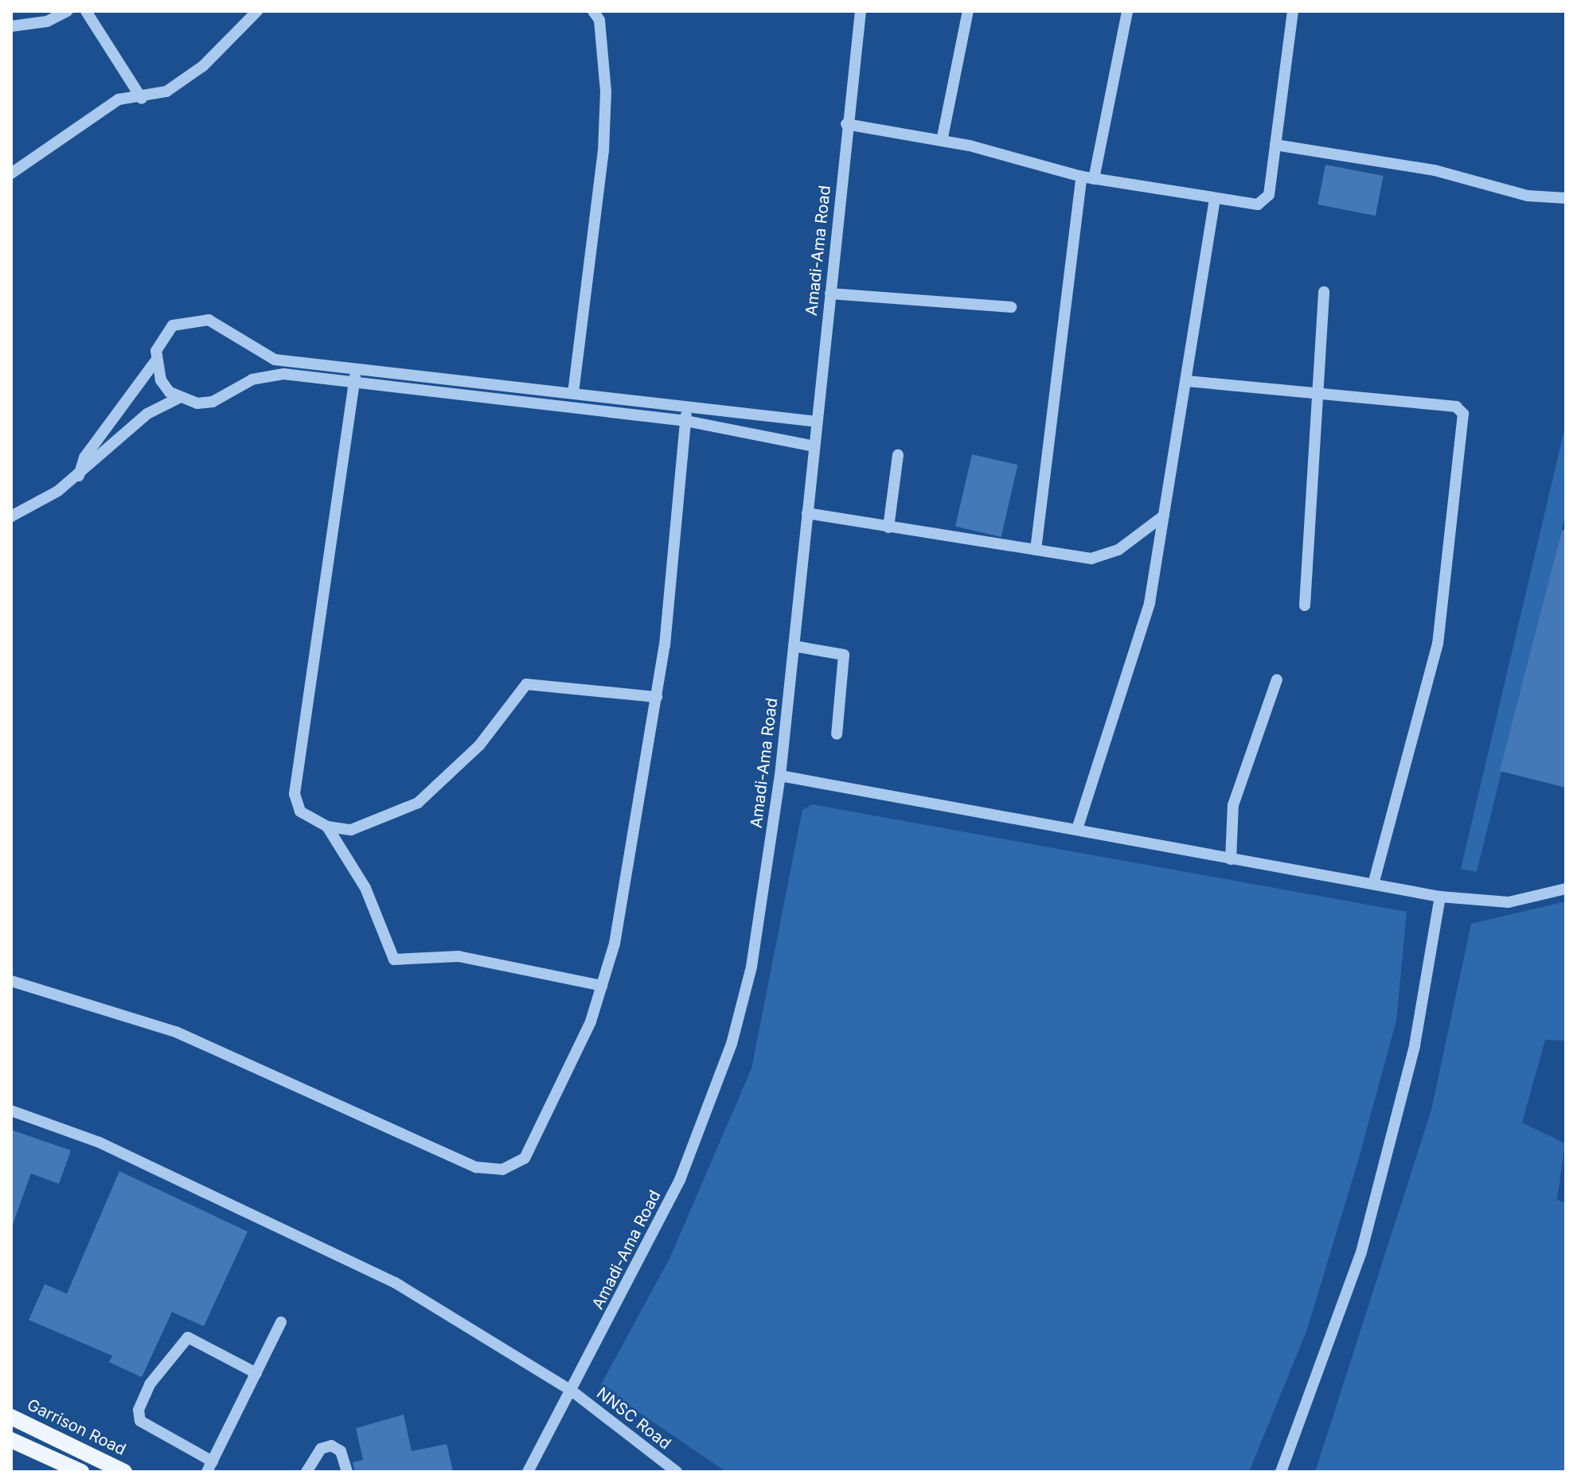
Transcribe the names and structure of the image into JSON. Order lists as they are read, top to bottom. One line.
{"streets":{"main road":["Garrison Road"],"street":["Amadi-Ama Road","NNSC Road"]},"crossings":[["Amadi-Ama Road","NNSC Road"]]}
